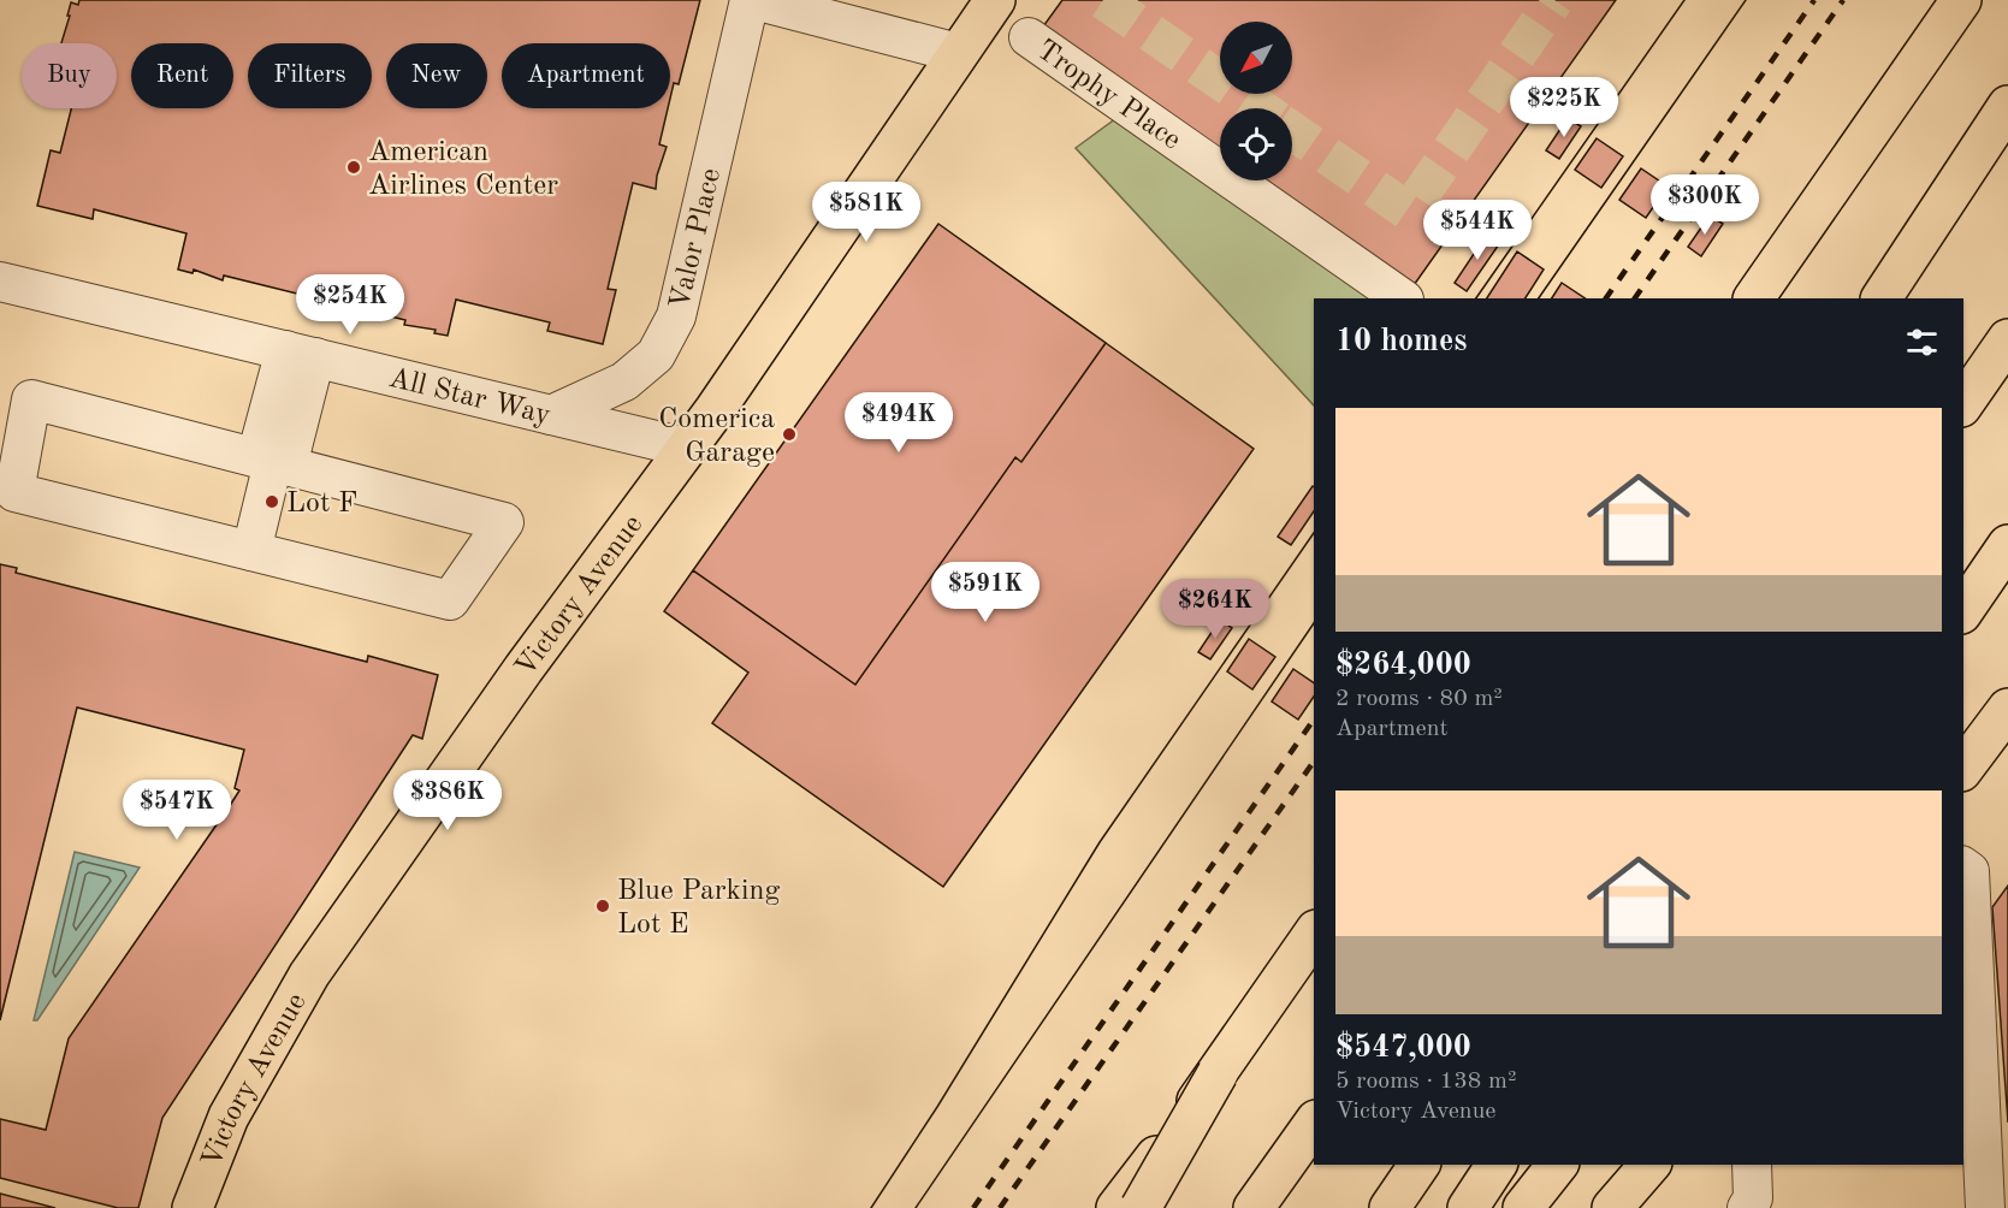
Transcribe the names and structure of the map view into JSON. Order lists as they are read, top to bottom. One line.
{"streets":{"main road":["Victory Avenue"],"street":["Trophy Place","Valor Place","All Star Way"]},"crossings":[["Valor Place","All Star Way"],["All Star Way","Victory Avenue"]],"places":["American Airlines Center","Comerica Garage","Lot F","Blue Parking Lot E"],"north":"bottom left","page":{"chip":["Buy","Rent","Filters","New","Apartment"],"price":["$225K","$300K","$581K","$544K","$254K","$494K","$591K","$264K","$386K","$547K"],"heading":"10 homes","list":[{"name":"$264,000","note":"2 rooms · 80 m² · Apartment"},{"name":"$547,000","note":"5 rooms · 138 m² · Victory Avenue"}]}}
